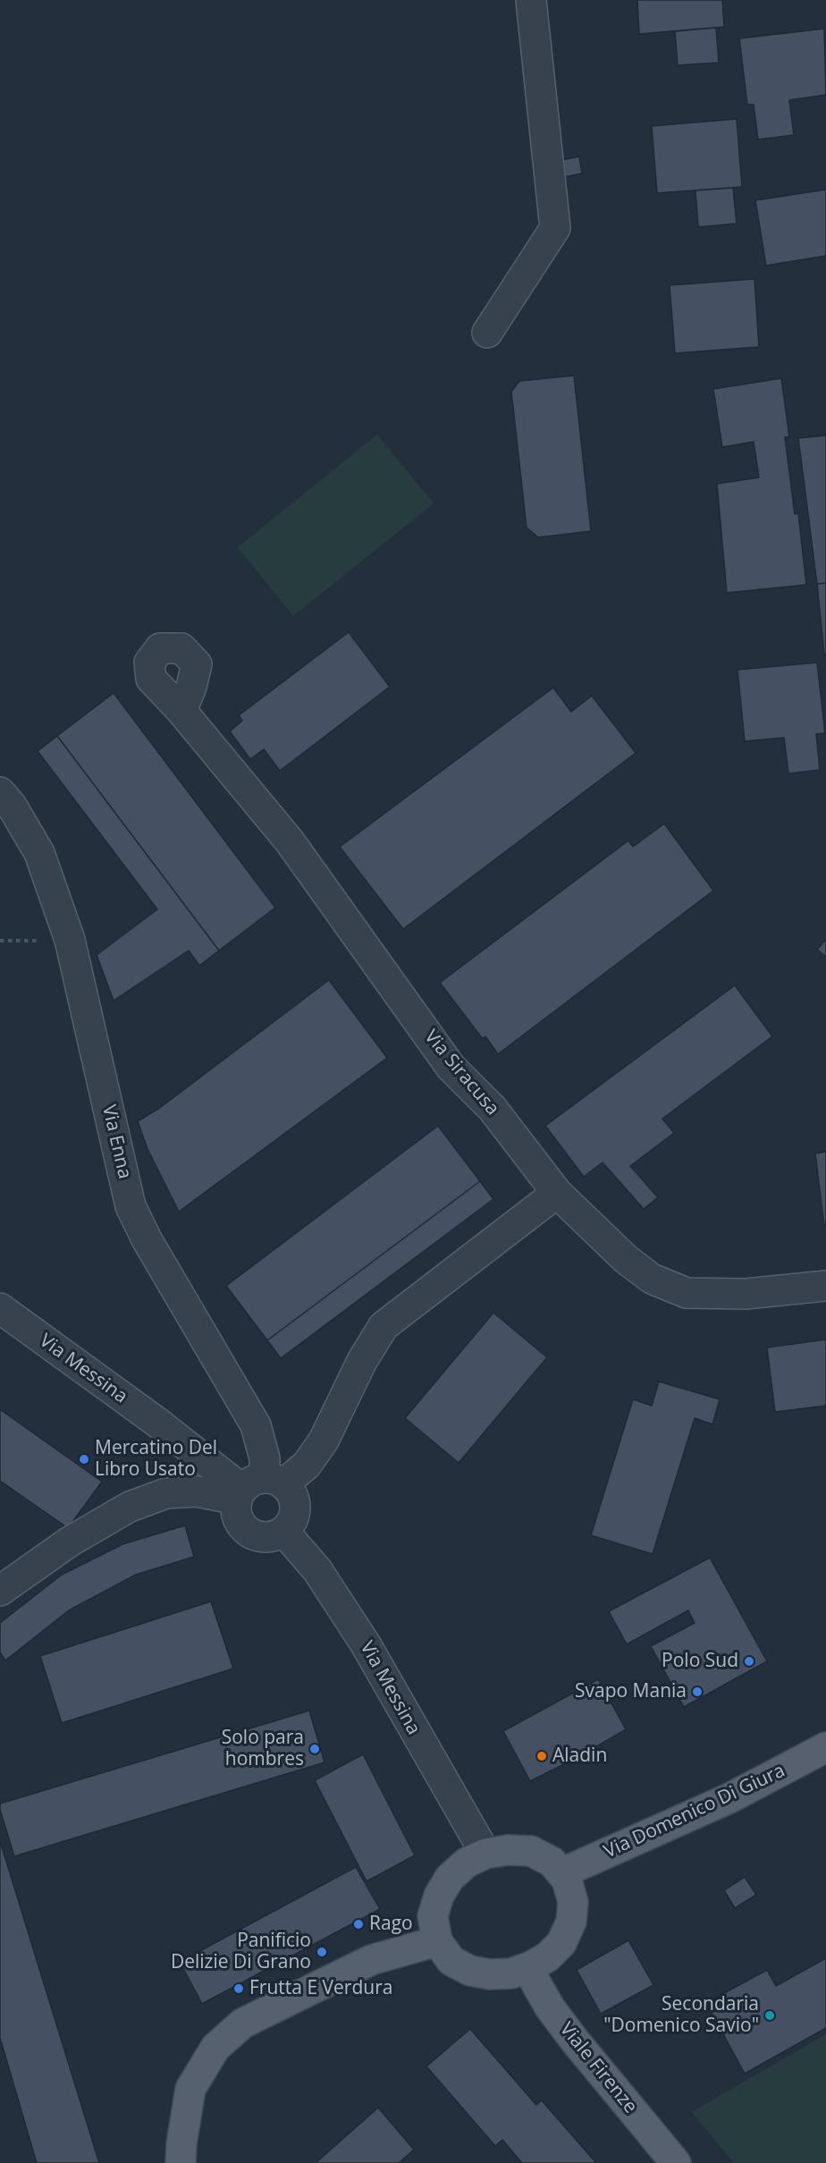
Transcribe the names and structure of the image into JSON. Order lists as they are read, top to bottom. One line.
{"streets":{"main road":["Via Domenico Di Giura","Viale Firenze"],"street":["Via Siracusa","Via Enna","Via Messina"]},"crossings":[["Via Enna","Via Messina"],["Via Messina","Via Domenico Di Giura"],["Via Messina","Viale Firenze"],["Via Domenico Di Giura","Viale Firenze"]],"places":["Mercatino Del Libro Usato","Polo Sud","Svapo Mania","Solo para hombres","Aladin","Rago","Panificio Delizie Di Grano","Frutta E Verdura","Secondaria \"Domenico Savio\""]}
